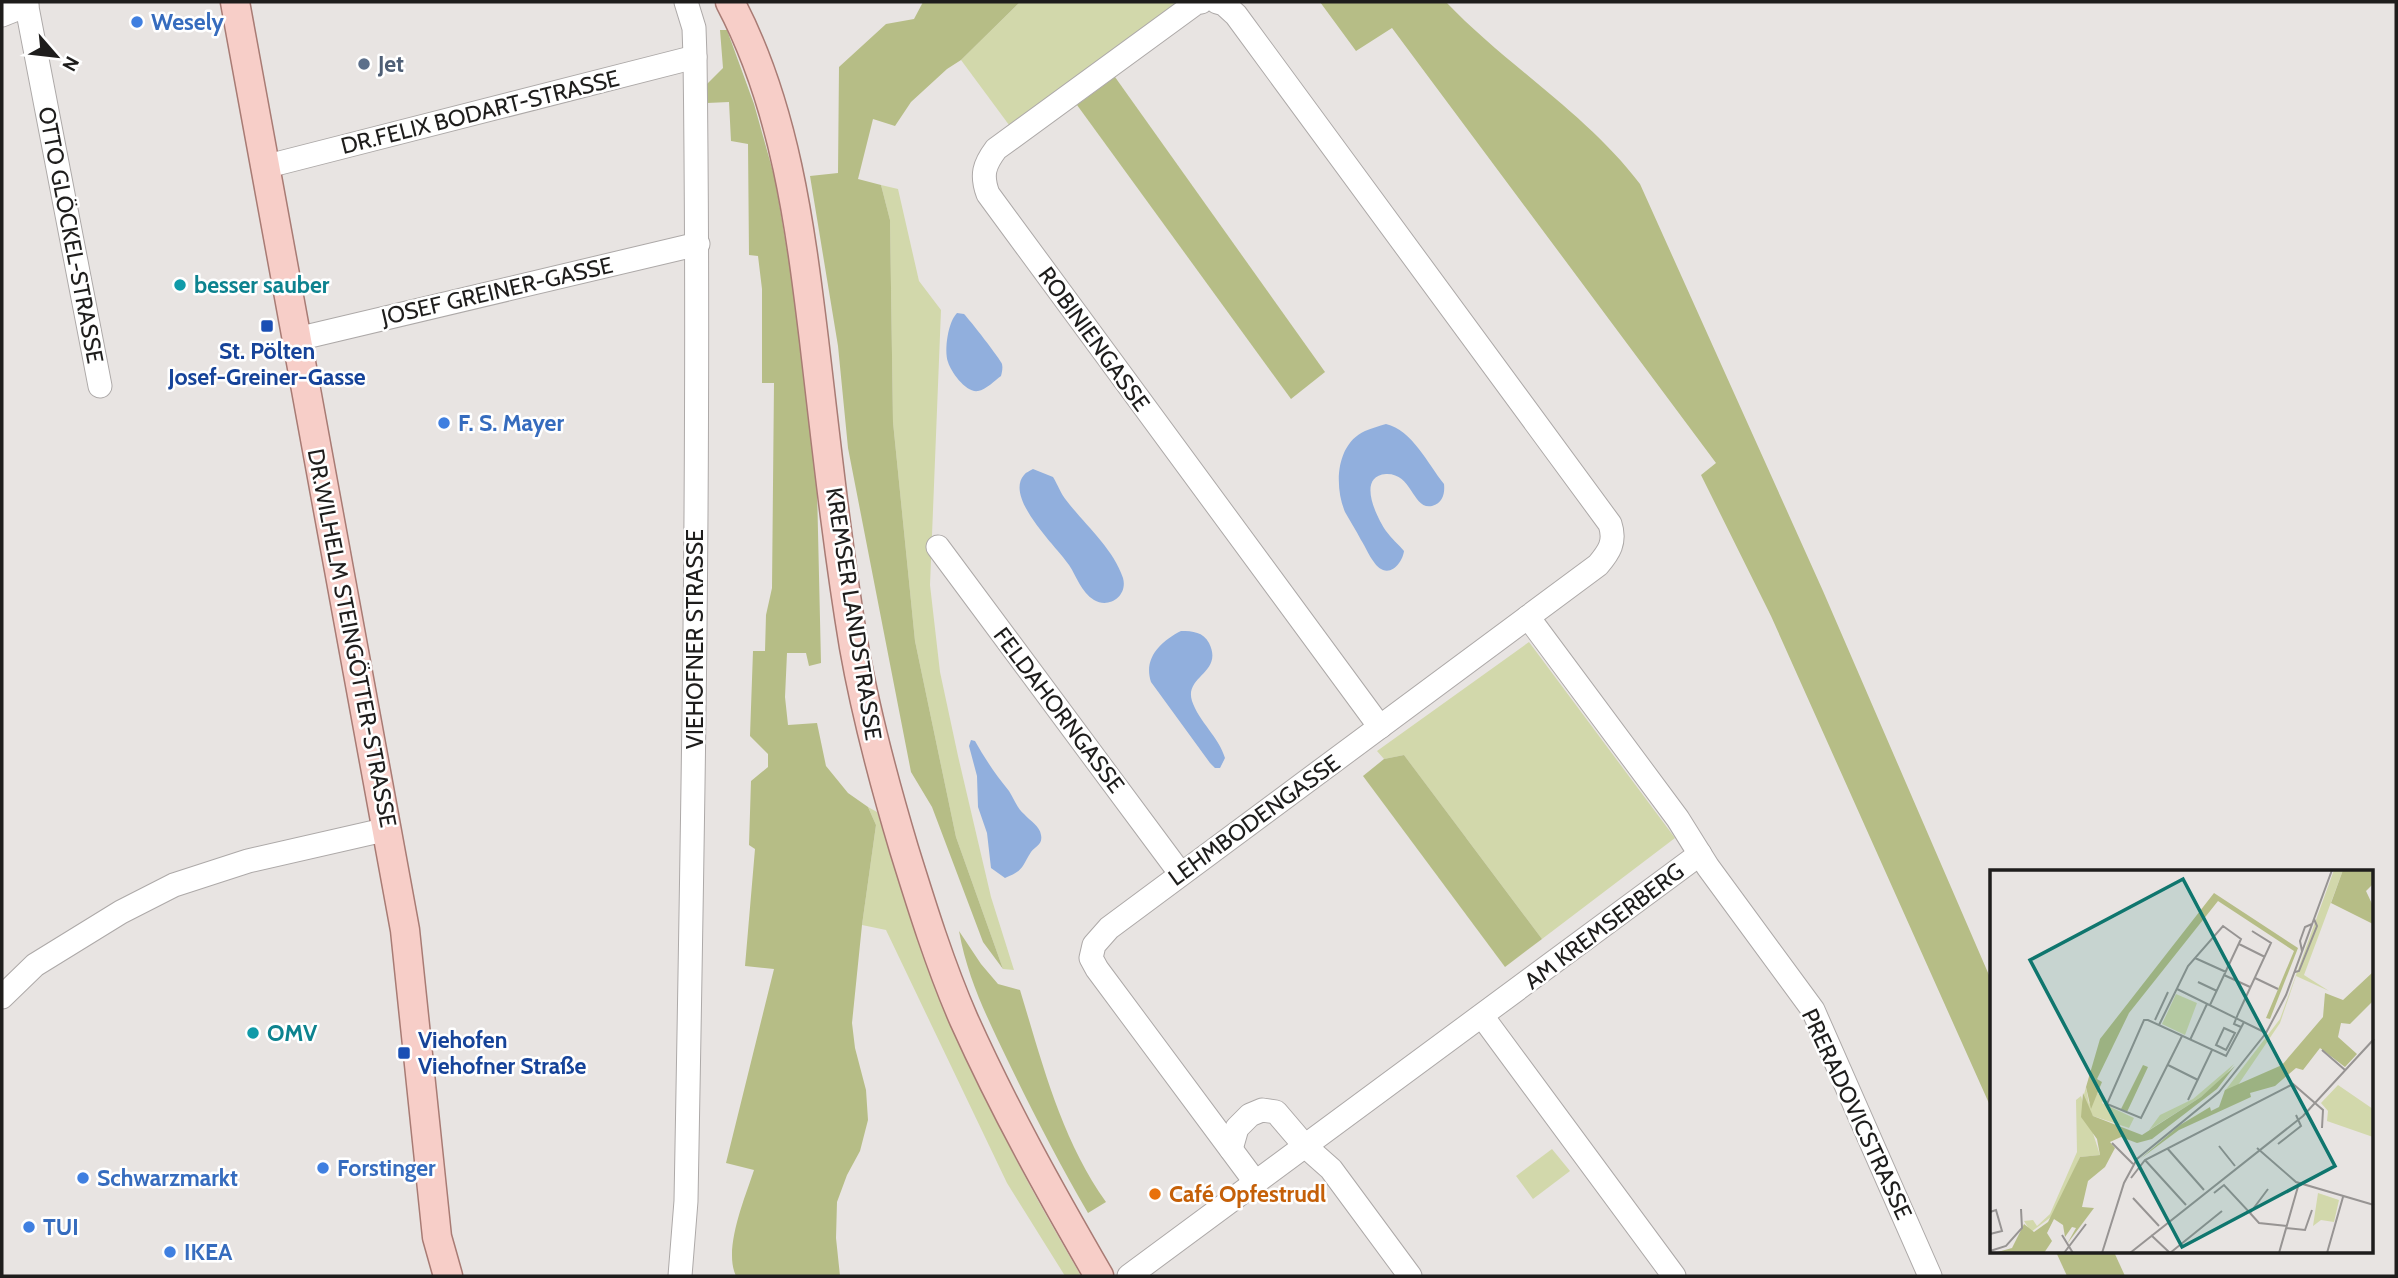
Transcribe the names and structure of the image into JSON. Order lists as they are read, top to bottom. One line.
{"streets":{"main road":["KREMSER LANDSTRASSE","DR.WILHELM STEINGÖTTER-STRASSE"],"street":["DR.FELIX BODART-STRASSE","OTTO GLÖCKEL-STRASSE","JOSEF GREINER-GASSE","ROBINIENGASSE","VIEHOFNER STRASSE","FELDAHORNGASSE","LEHMBODENGASSE","AM KREMSERBERG","PRERADOVICSTRASSE"]},"crossings":[["DR.FELIX BODART-STRASSE","DR.WILHELM STEINGÖTTER-STRASSE"],["DR.FELIX BODART-STRASSE","VIEHOFNER STRASSE"],["JOSEF GREINER-GASSE","DR.WILHELM STEINGÖTTER-STRASSE"],["JOSEF GREINER-GASSE","VIEHOFNER STRASSE"],["ROBINIENGASSE","LEHMBODENGASSE"],["FELDAHORNGASSE","LEHMBODENGASSE"],["LEHMBODENGASSE","AM KREMSERBERG"],["AM KREMSERBERG","PRERADOVICSTRASSE"]],"places":{"other":["Wesely","Jet","besser sauber","F. S. Mayer","OMV","Forstinger","Schwarzmarkt","Café Opfestrudl","TUI","IKEA"],"transit":["St. Pölten Josef-Greiner-Gasse","Viehofen Viehofner Straße"]},"north":"bottom right"}
